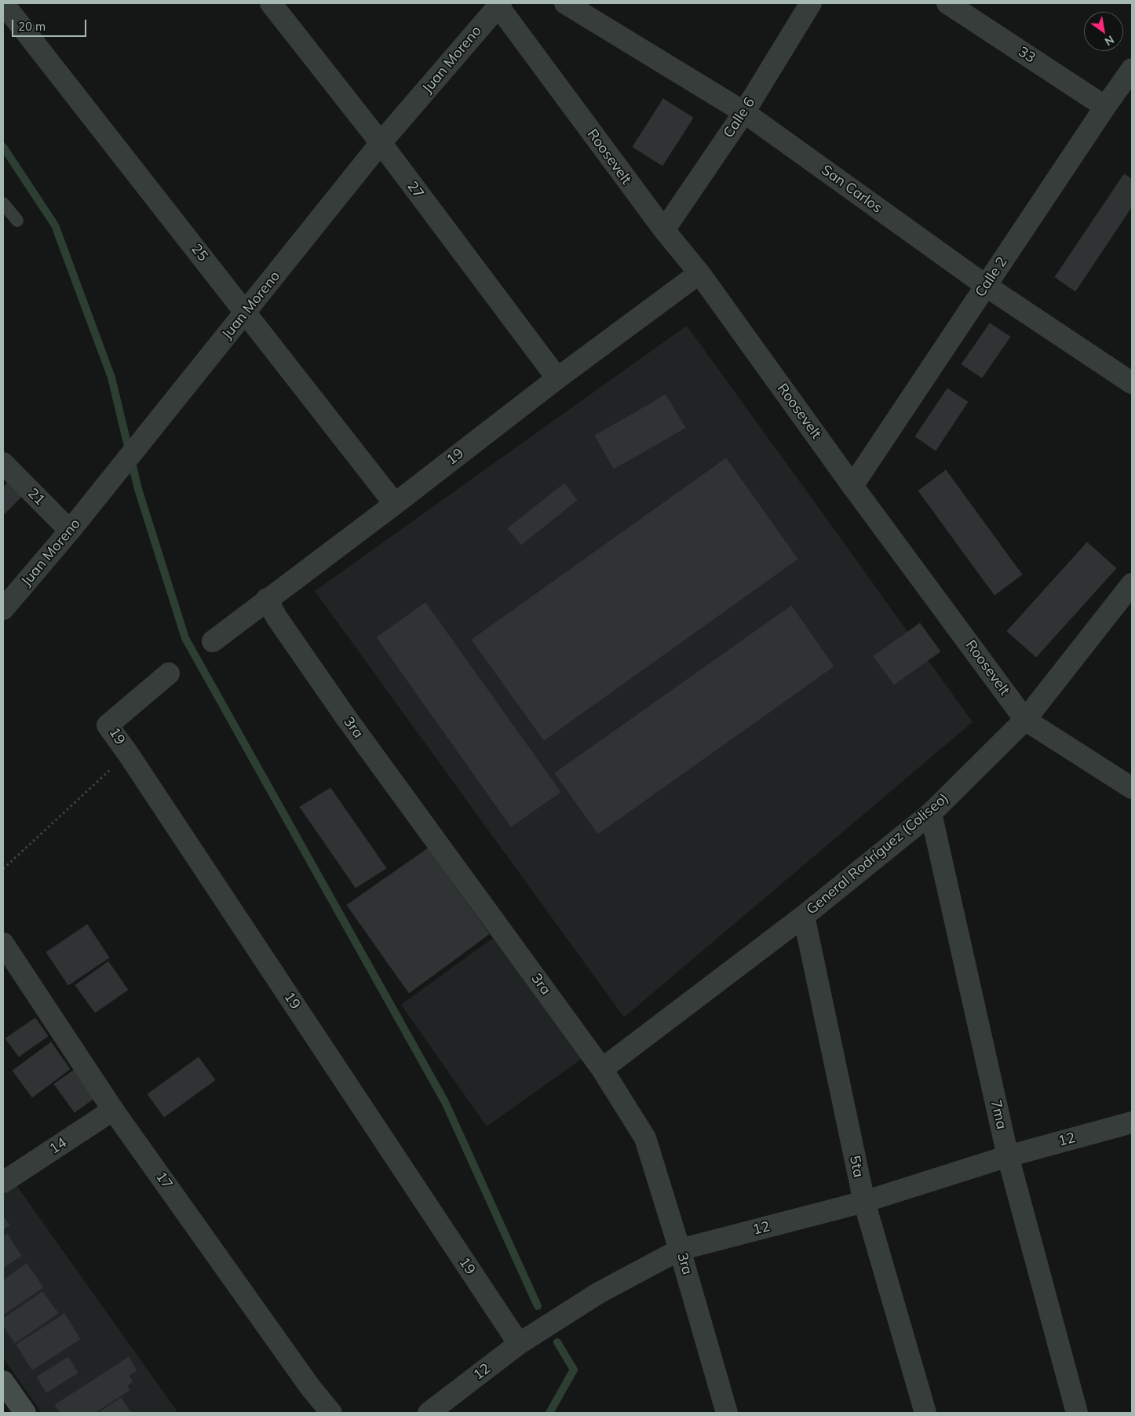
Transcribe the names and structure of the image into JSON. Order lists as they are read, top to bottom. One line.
{"streets":{"street":["33","Juan Moreno","Calle 6","Roosevelt","San Carlos","27","25","Calle 2","19","21","3ra","General Rodríguez (Coliseo)","7ma","12","14","5ta","17"]},"crossings":[["33","Calle 2"],["Juan Moreno","Roosevelt"],["Juan Moreno","27"],["Juan Moreno","25"],["Juan Moreno","21"],["Calle 6","Roosevelt"],["Calle 6","San Carlos"],["Roosevelt","Calle 2"],["Roosevelt","19"],["Roosevelt","General Rodríguez (Coliseo)"],["San Carlos","Calle 2"],["27","19"],["25","19"],["19","3ra"],["19","12"],["3ra","General Rodríguez (Coliseo)"],["3ra","12"],["General Rodríguez (Coliseo)","7ma"],["General Rodríguez (Coliseo)","5ta"],["7ma","12"],["12","5ta"],["14","17"]],"scale_bar":"20 m","north":"bottom right"}
